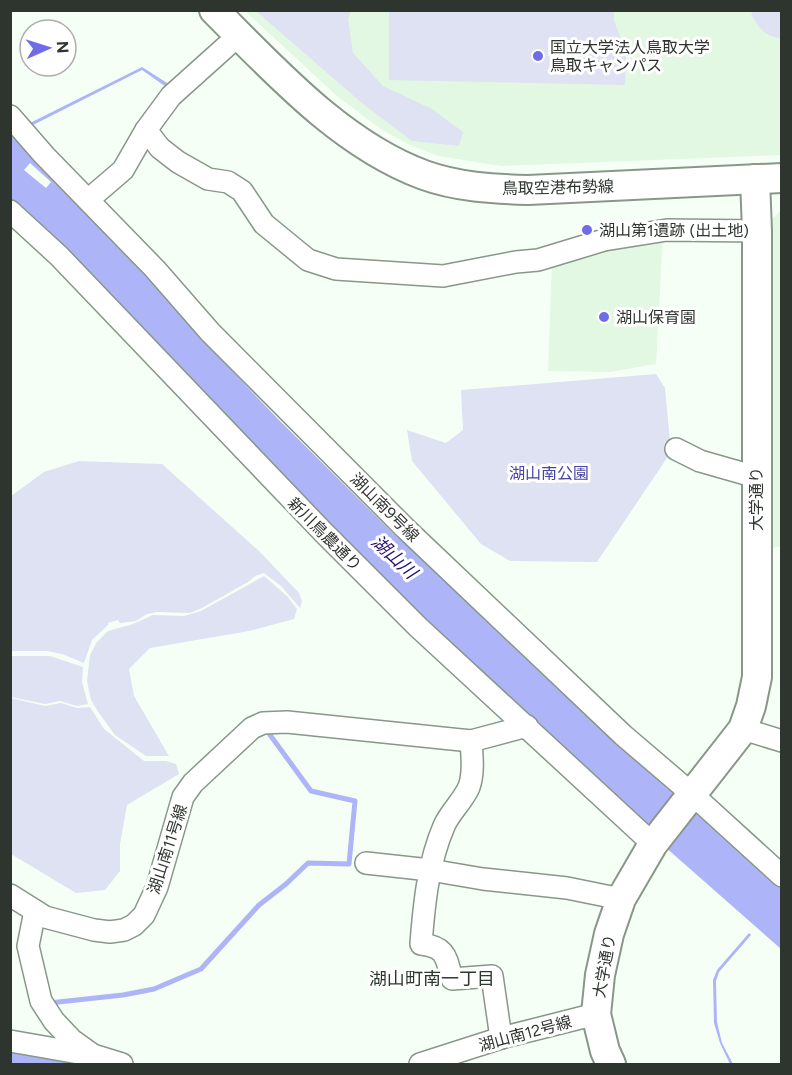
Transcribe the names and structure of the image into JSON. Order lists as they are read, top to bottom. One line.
{"streets":{"street":["鳥取空港布勢線","大学通り","湖山南9号線","新川鳥農通り","湖山南11号線","湖山南12号線"]},"crossings":[["鳥取空港布勢線","大学通り"],["大学通り","湖山南9号線"],["大学通り","新川鳥農通り"],["大学通り","湖山南12号線"],["新川鳥農通り","湖山南11号線"]],"districts":["湖山町南一丁目"],"water":["湖山川"],"parks":["湖山南公園"],"places":["国立大学法人鳥取大学 鳥取キャンパス","湖山第1遺跡 (出土地)","湖山保育園"],"north":"right"}
